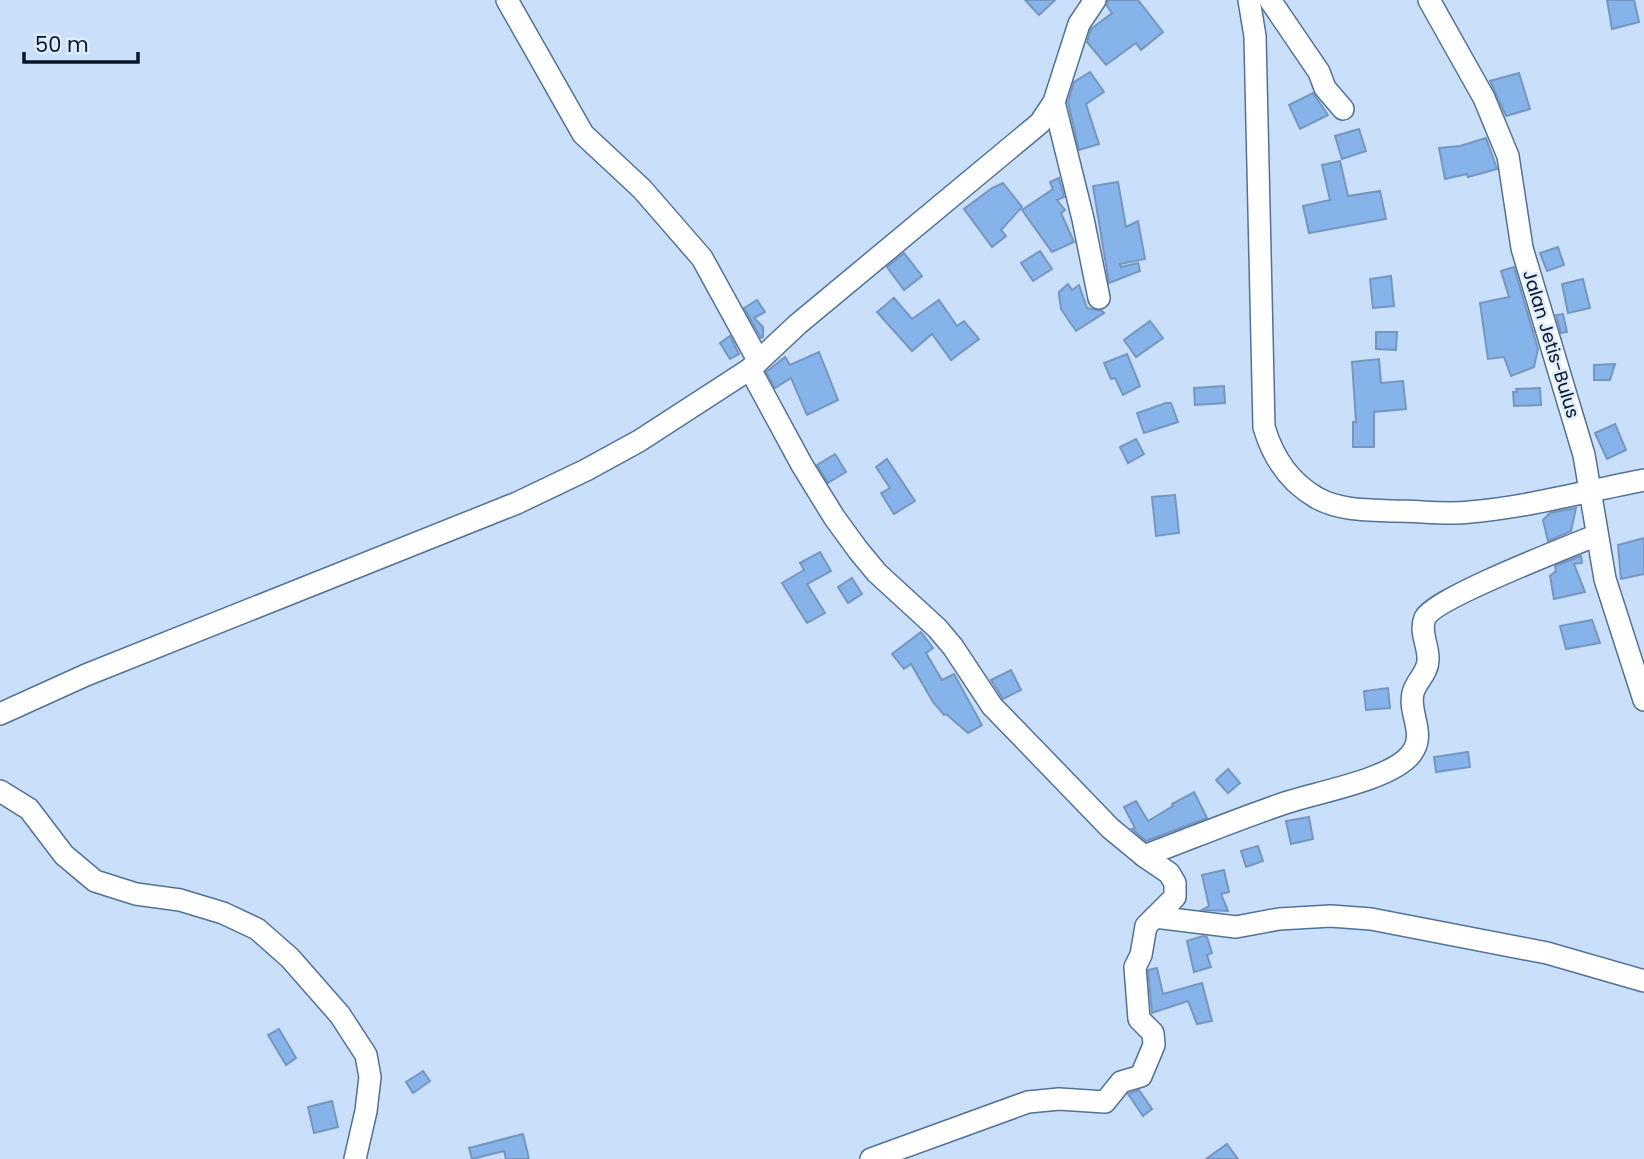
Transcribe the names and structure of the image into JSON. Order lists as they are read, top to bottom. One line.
{"streets":{"street":["Jalan Jetis-Bulus"]},"scale_bar":"50 m"}
